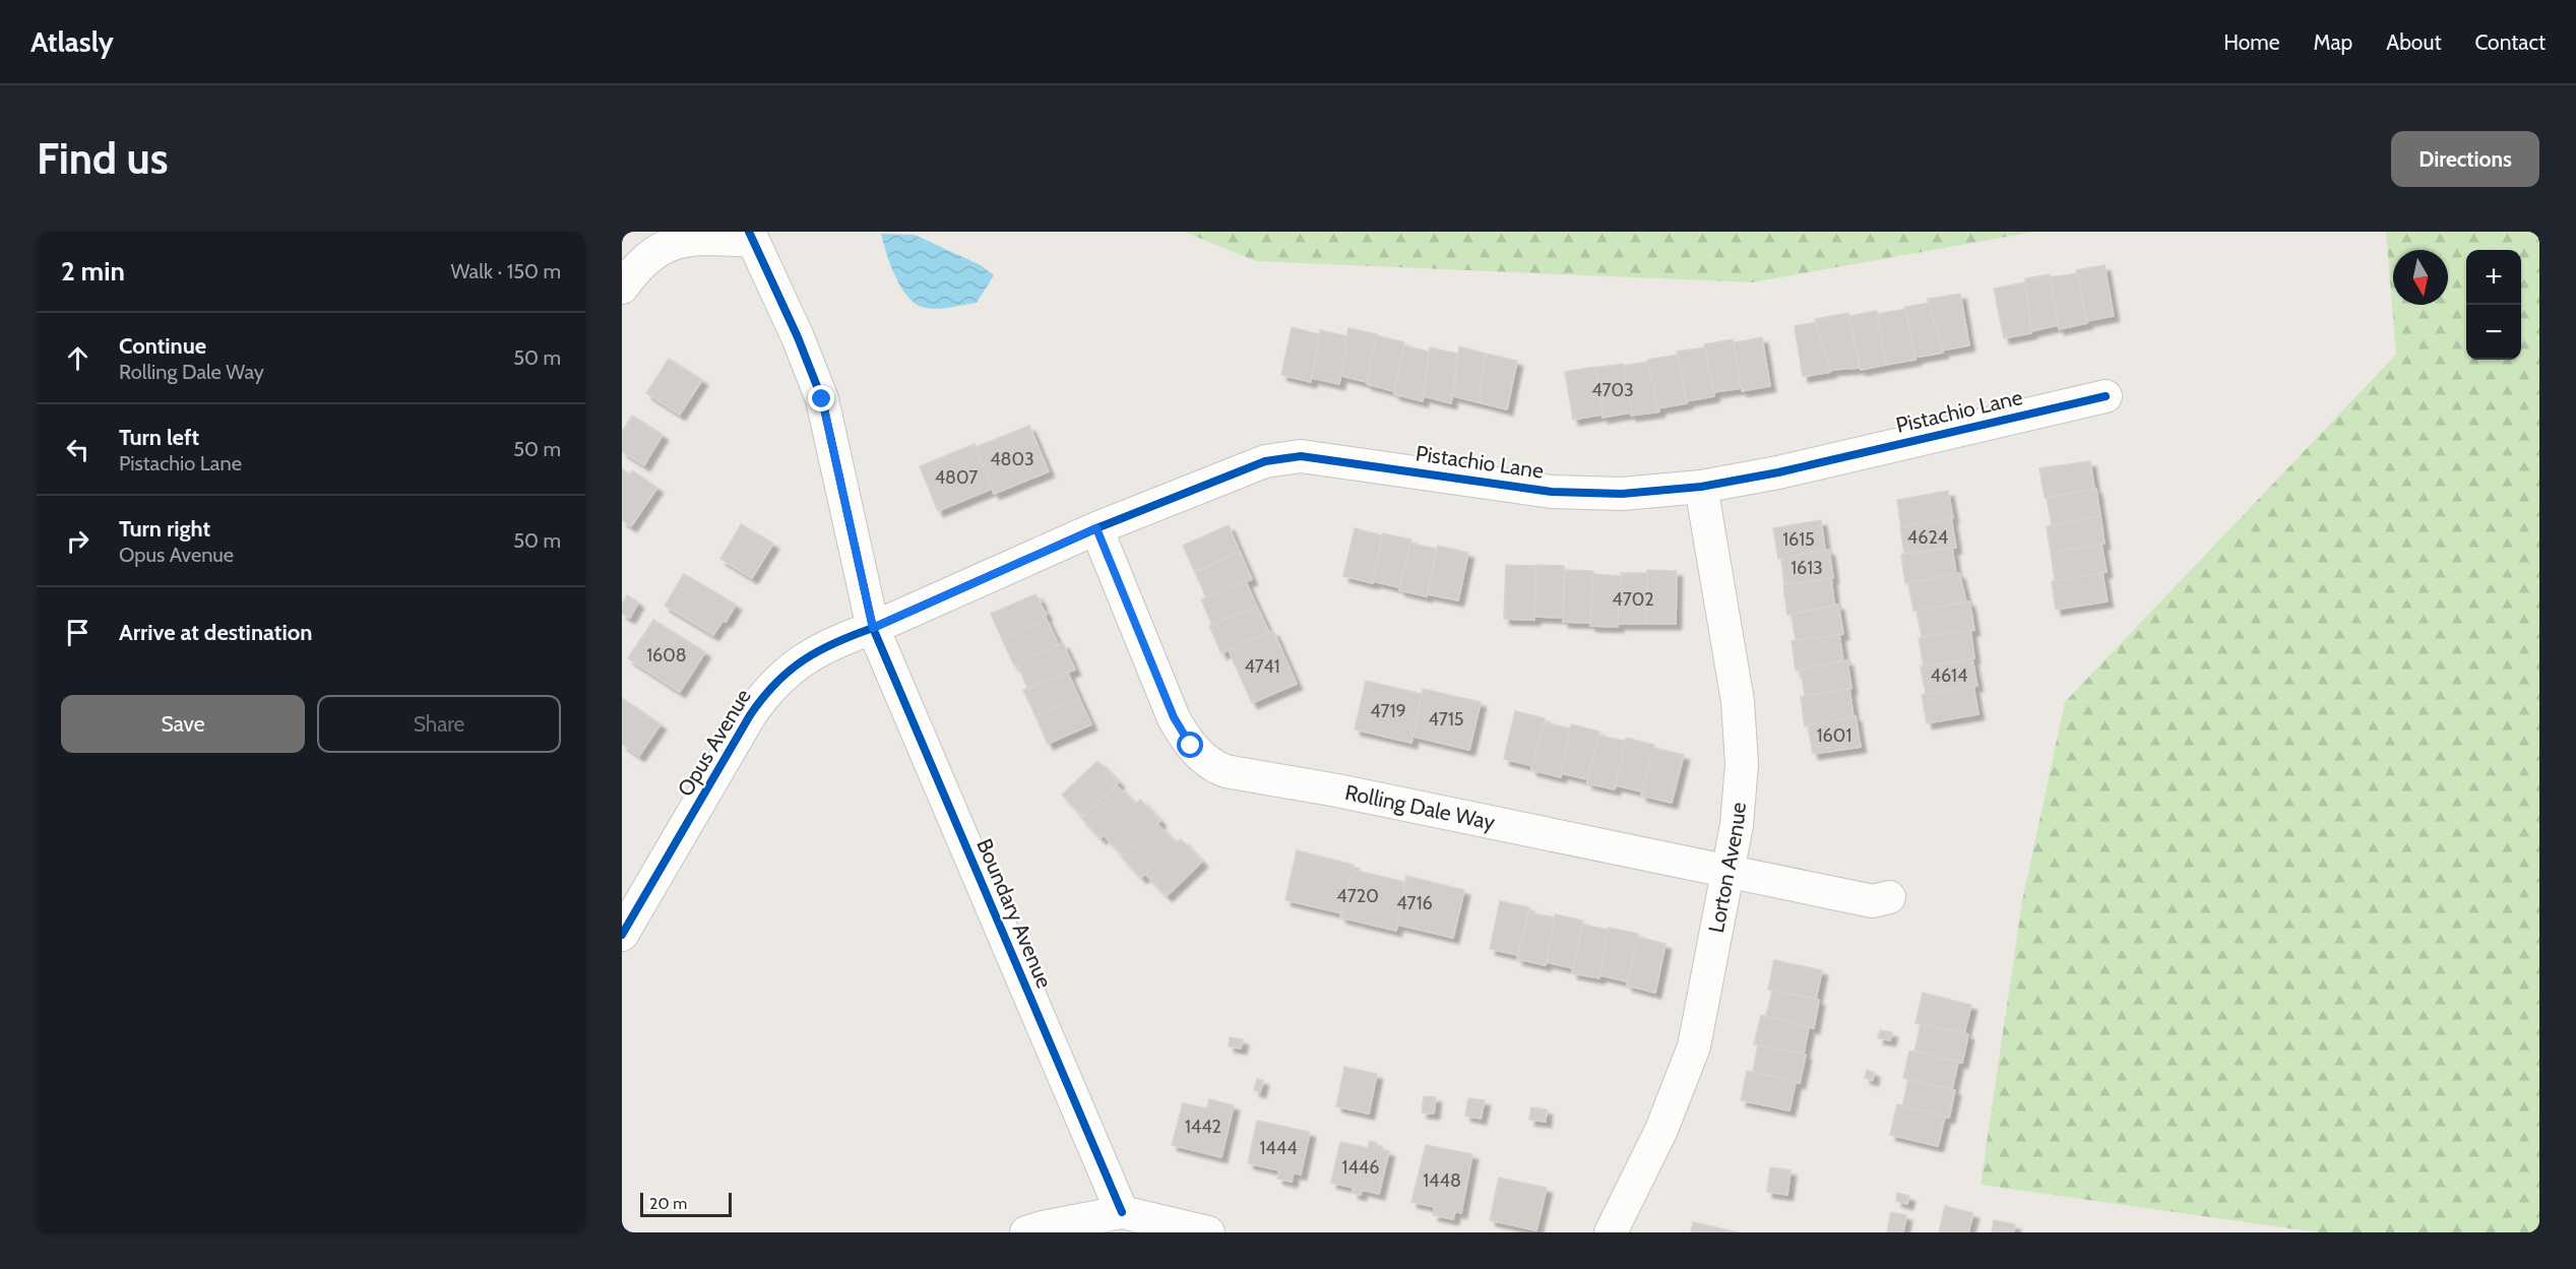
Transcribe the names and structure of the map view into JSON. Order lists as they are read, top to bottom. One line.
{"streets":{"street":["Pistachio Lane","Opus Avenue","Rolling Dale Way","Lorton Avenue","Boundary Avenue"]},"crossings":[["Pistachio Lane","Opus Avenue"],["Pistachio Lane","Rolling Dale Way"],["Pistachio Lane","Lorton Avenue"],["Pistachio Lane","Boundary Avenue"],["Opus Avenue","Boundary Avenue"],["Rolling Dale Way","Lorton Avenue"]],"house_numbers":["4703","4803","4807","4624","1615","1613","4702","1608","4741","4614","4719","4715","1601","4720","4716","1442","1444","1446","1448"],"scale_bar":"20 m","north":"bottom","page":{"header":"Atlasly","nav":["Home","Map","About","Contact"],"buttons":["Directions",["Save","Share"]],"title":"Find us","heading":["2 min","Walk · 150 m"],"map_buttons":["+","−"],"list":[["Continue","Rolling Dale Way","50 m"],["Turn left","Pistachio Lane","50 m"],["Turn right","Opus Avenue","50 m"],"Arrive at destination"],"scale":"20 m"}}
